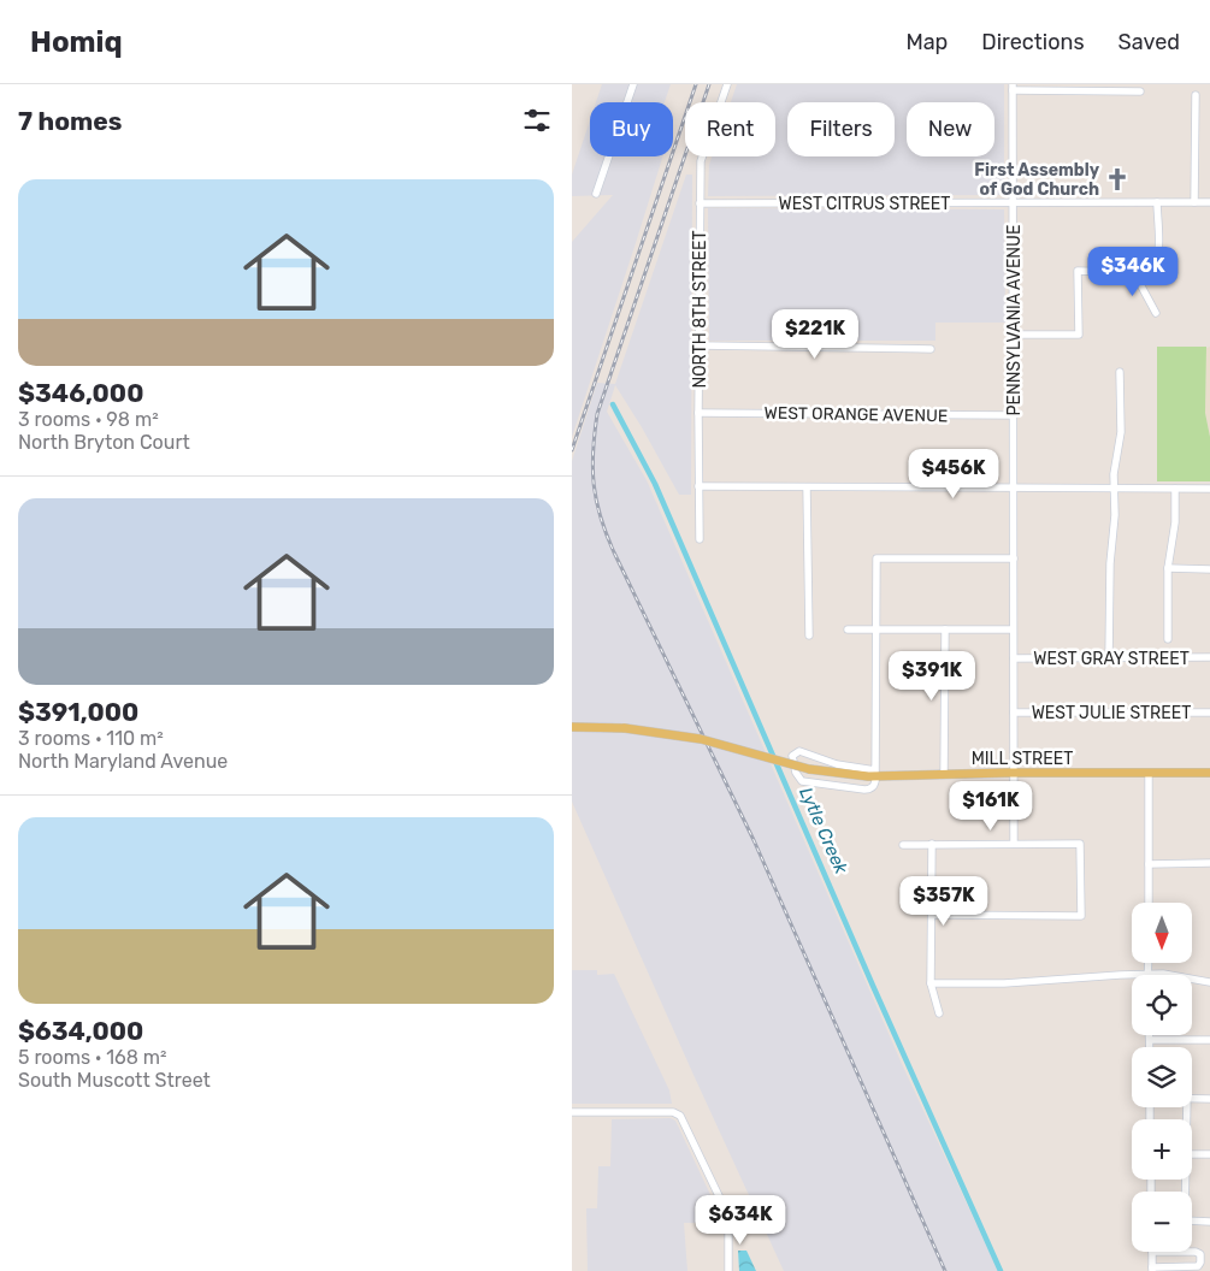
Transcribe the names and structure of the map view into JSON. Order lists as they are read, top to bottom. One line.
{"streets":{"main road":["MILL STREET"],"street":["WEST CITRUS STREET","NORTH 8TH STREET","PENNSYLVANIA AVENUE","WEST ORANGE AVENUE","WEST GRAY STREET","WEST JULIE STREET"]},"crossings":[["WEST CITRUS STREET","NORTH 8TH STREET"],["WEST CITRUS STREET","PENNSYLVANIA AVENUE"],["NORTH 8TH STREET","WEST ORANGE AVENUE"],["PENNSYLVANIA AVENUE","WEST ORANGE AVENUE"],["PENNSYLVANIA AVENUE","WEST GRAY STREET"],["PENNSYLVANIA AVENUE","WEST JULIE STREET"],["PENNSYLVANIA AVENUE","MILL STREET"]],"water":["Lytle Creek"],"places":{"church":["First Assembly of God Church"]},"north":"bottom","page":{"header":"Homiq","nav":["Map","Directions","Saved"],"heading":"7 homes","chip":["Buy","Rent","Filters","New"],"list":[{"name":"$346,000","note":"3 rooms · 98 m² · North Bryton Court"},{"name":"$391,000","note":"3 rooms · 110 m² · North Maryland Avenue"},{"name":"$634,000","note":"5 rooms · 168 m² · South Muscott Street"}],"price":["$346K","$221K","$456K","$391K","$161K","$357K","$634K"],"map_buttons":["+","−"]}}
